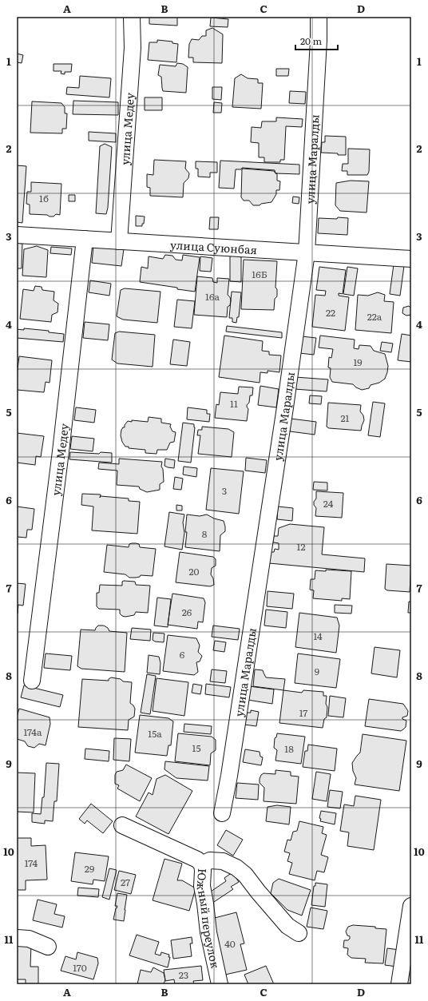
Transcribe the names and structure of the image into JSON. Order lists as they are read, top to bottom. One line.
{"streets":{"street":["улица Медеу","улица Маралды","улица Суюнбая","Южный переулок"]},"crossings":[["улица Медеу","улица Суюнбая"],["улица Маралды","улица Суюнбая"]],"house_numbers":["1б","16Б","16а","22","22а","19","11","21","3","24","8","12","20","26","14","6","9","17","174а","15а","15","18","174","29","27","40","170","23"],"scale_bar":"20 m","grid":{"columns":["A","B","C","D"],"rows":["1","2","3","4","5","6","7","8","9","10","11"]}}
